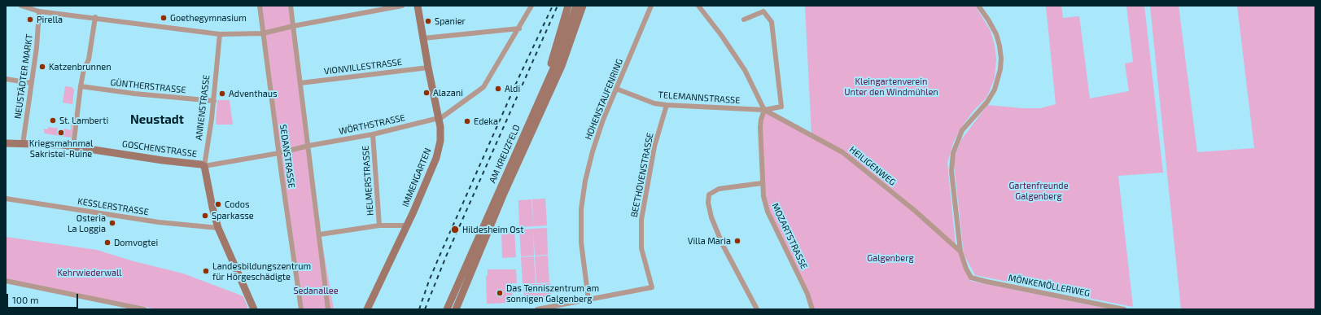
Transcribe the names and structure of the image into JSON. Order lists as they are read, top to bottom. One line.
{"streets":{"main road":["ANNENSTRASSE","GOSCHENSTRASSE","AM KREUZFELD","IMMENGARTEN"],"street":["VIONVILLESTRASSE","NEUSTÄDTER MARKT","GÜNTHERSTRASSE","TELEMANNSTRASSE","HOHENSTAUFENRING","WÖRTHSTRASSE","SEDANSTRASSE","HEILIGENWEG","BEETHOVENSTRASSE","HELMERSTRASSE","KESSLERSTRASSE","MOZARTSTRASSE","MÖNKEMÖLLERWEG"]},"crossings":[["VIONVILLESTRASSE","IMMENGARTEN"],["NEUSTÄDTER MARKT","GOSCHENSTRASSE"],["GÜNTHERSTRASSE","ANNENSTRASSE"],["TELEMANNSTRASSE","HOHENSTAUFENRING"],["TELEMANNSTRASSE","HEILIGENWEG"],["TELEMANNSTRASSE","BEETHOVENSTRASSE"],["TELEMANNSTRASSE","MOZARTSTRASSE"],["HOHENSTAUFENRING","BEETHOVENSTRASSE"],["ANNENSTRASSE","GOSCHENSTRASSE"],["ANNENSTRASSE","KESSLERSTRASSE"],["WÖRTHSTRASSE","GOSCHENSTRASSE"],["WÖRTHSTRASSE","IMMENGARTEN"],["WÖRTHSTRASSE","HELMERSTRASSE"],["GOSCHENSTRASSE","SEDANSTRASSE"],["HEILIGENWEG","MOZARTSTRASSE"],["HEILIGENWEG","MÖNKEMÖLLERWEG"]],"districts":["Neustadt"],"parks":["Kleingartenverein Unter den Windmühlen","Gartenfreunde Galgenberg","Galgenberg","Kehrwiederwall","Sedanallee"],"places":["Goethegymnasium","Pirella","Spanier","Katzenbrunnen","Aldi","Alazani","Adventhaus","St. Lamberti","Edeka","Kriegsmahnmal Sakristei-Ruine","Codos","Sparkasse","Osteria La Loggia","Hildesheim Ost","Villa Maria","Domvogtei","Landesbildungszentrum für Hörgeschädigte","Das Tenniszentrum am sonnigen Galgenberg"],"scale_bar":"100 m"}
